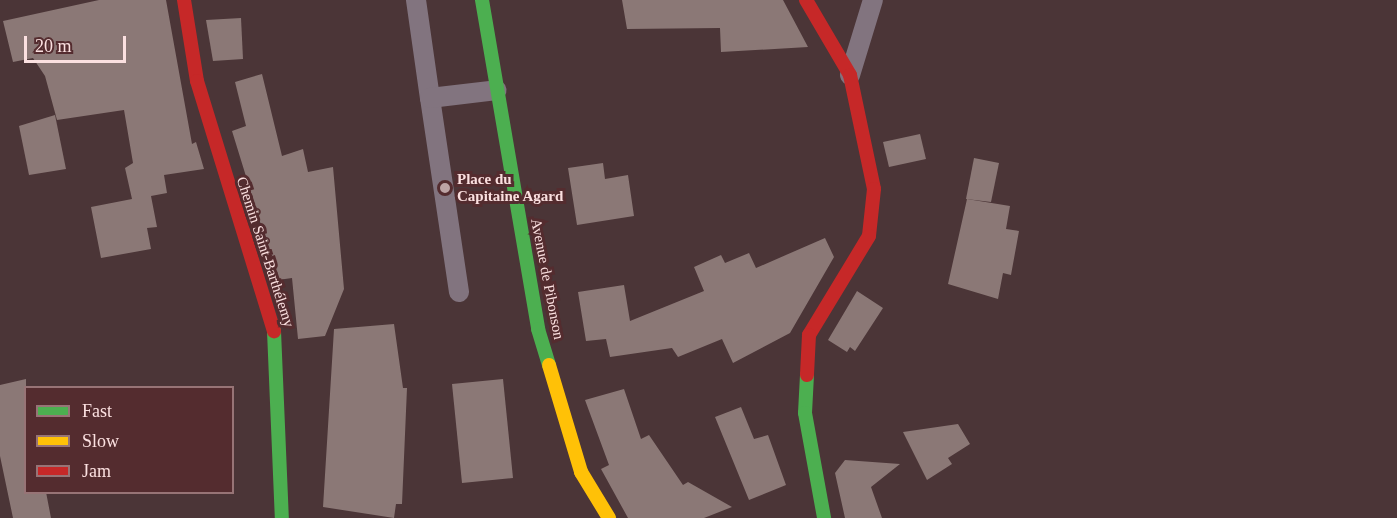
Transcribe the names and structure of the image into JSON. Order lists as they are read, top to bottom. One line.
{"streets":{"street":["Chemin Saint-Barthélemy","Avenue de Pibonson"]},"places":["Place du Capitaine Agard"],"legend":["Fast","Slow","Jam"],"scale_bar":"20 m"}
